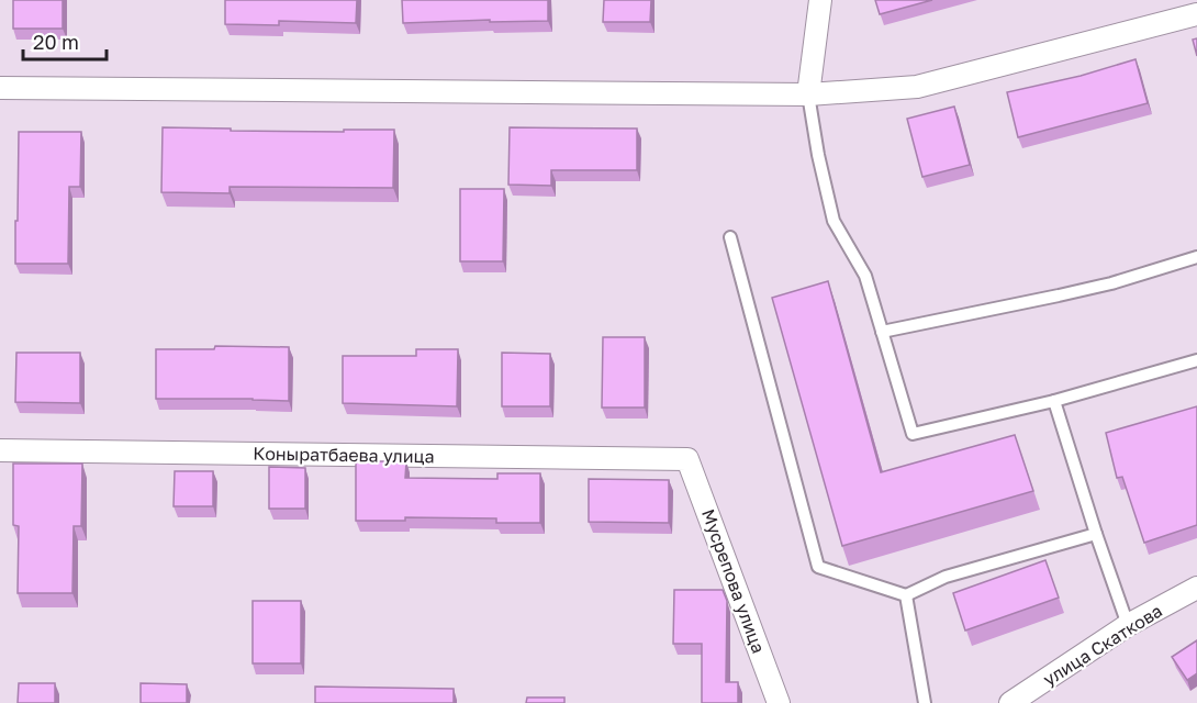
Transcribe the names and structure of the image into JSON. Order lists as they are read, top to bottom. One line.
{"streets":{"street":["Коныратбаева улица","Мусрепова улица","улица Скаткова"]},"crossings":[["Коныратбаева улица","Мусрепова улица"]],"scale_bar":"20 m"}
